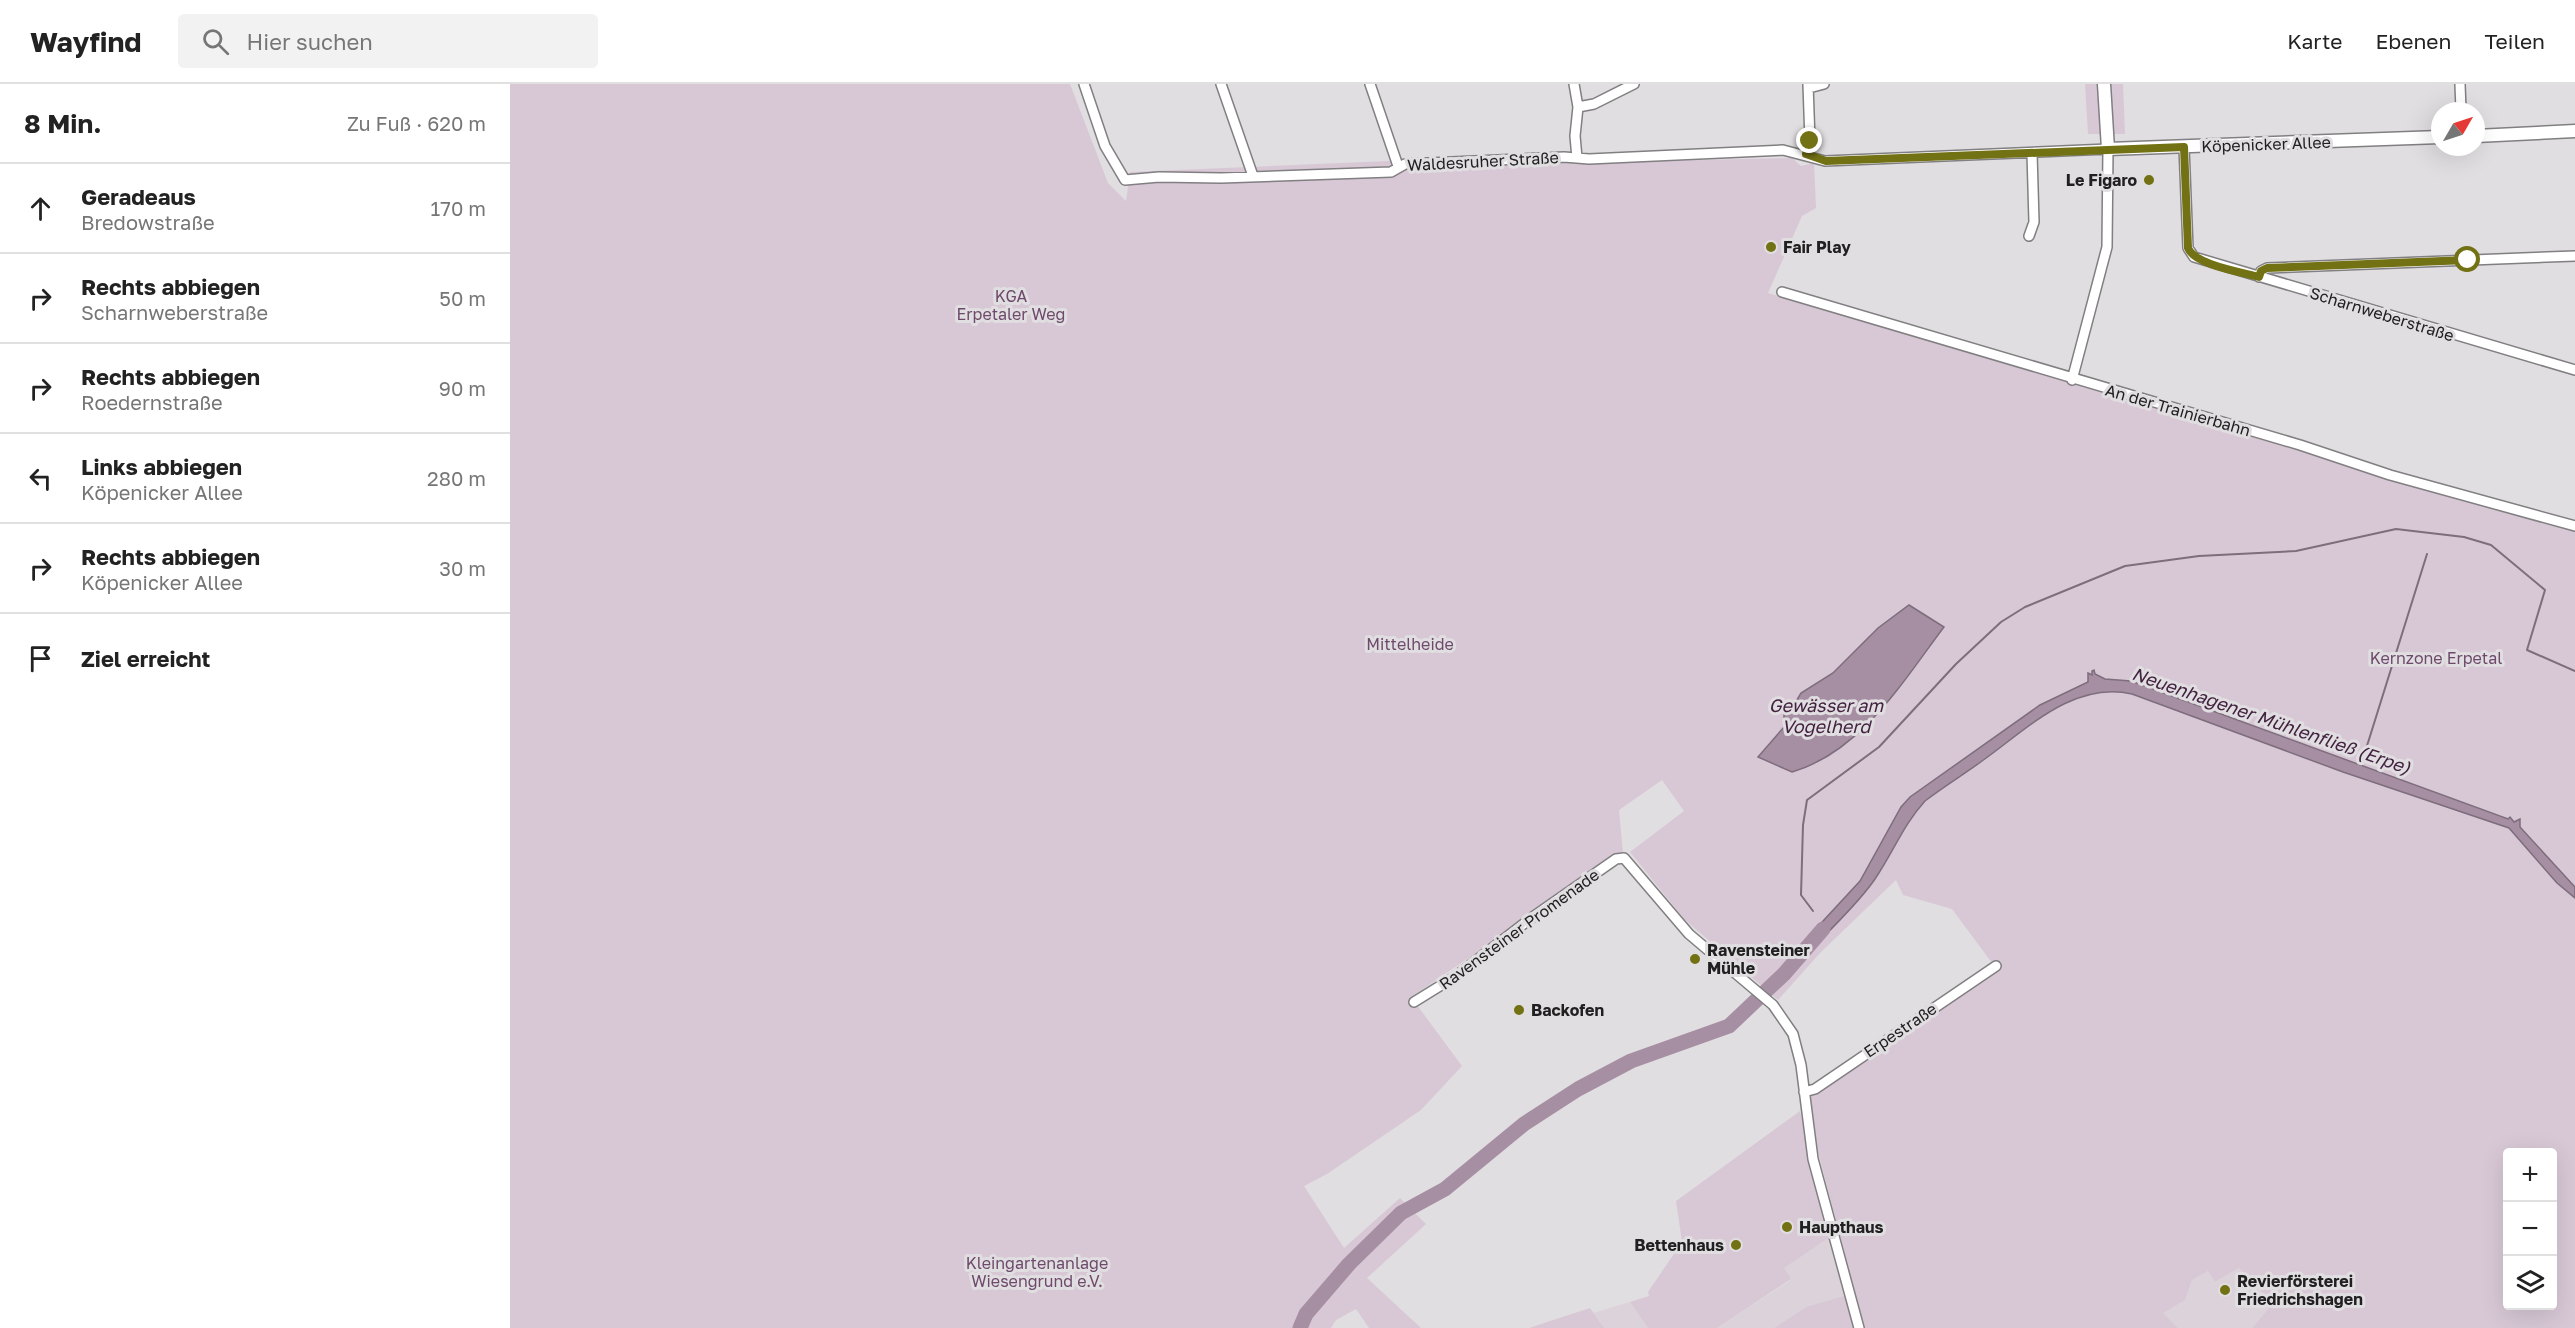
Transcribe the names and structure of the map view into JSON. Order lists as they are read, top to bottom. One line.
{"streets":{"street":["Köpenicker Allee","Waldesruher Straße","Scharnweberstraße","An der Trainierbahn","Ravensteiner Promenade","Erpestraße"]},"crossings":[["Köpenicker Allee","Waldesruher Straße"],["Köpenicker Allee","Scharnweberstraße"],["Ravensteiner Promenade","Erpestraße"]],"water":["Gewässer am Vogelherd","Neuenhagener Mühlenfließ (Erpe)"],"parks":["KGA Erpetaler Weg","Mittelheide","Kernzone Erpetal","Kleingartenanlage Wiesengrund e.V."],"places":["Le Figaro","Fair Play","Ravensteiner Mühle","Backofen","Haupthaus","Bettenhaus","Revierförsterei Friedrichshagen"],"north":"top right","page":{"header":"Wayfind","search":"Hier suchen","nav":["Karte","Ebenen","Teilen"],"heading":["8 Min.","Zu Fuß · 620 m"],"list":[["Geradeaus","Bredowstraße","170 m"],["Rechts abbiegen","Scharnweberstraße","50 m"],["Rechts abbiegen","Roedernstraße","90 m"],["Links abbiegen","Köpenicker Allee","280 m"],["Rechts abbiegen","Köpenicker Allee","30 m"],"Ziel erreicht"],"map_buttons":["+","−"]}}
